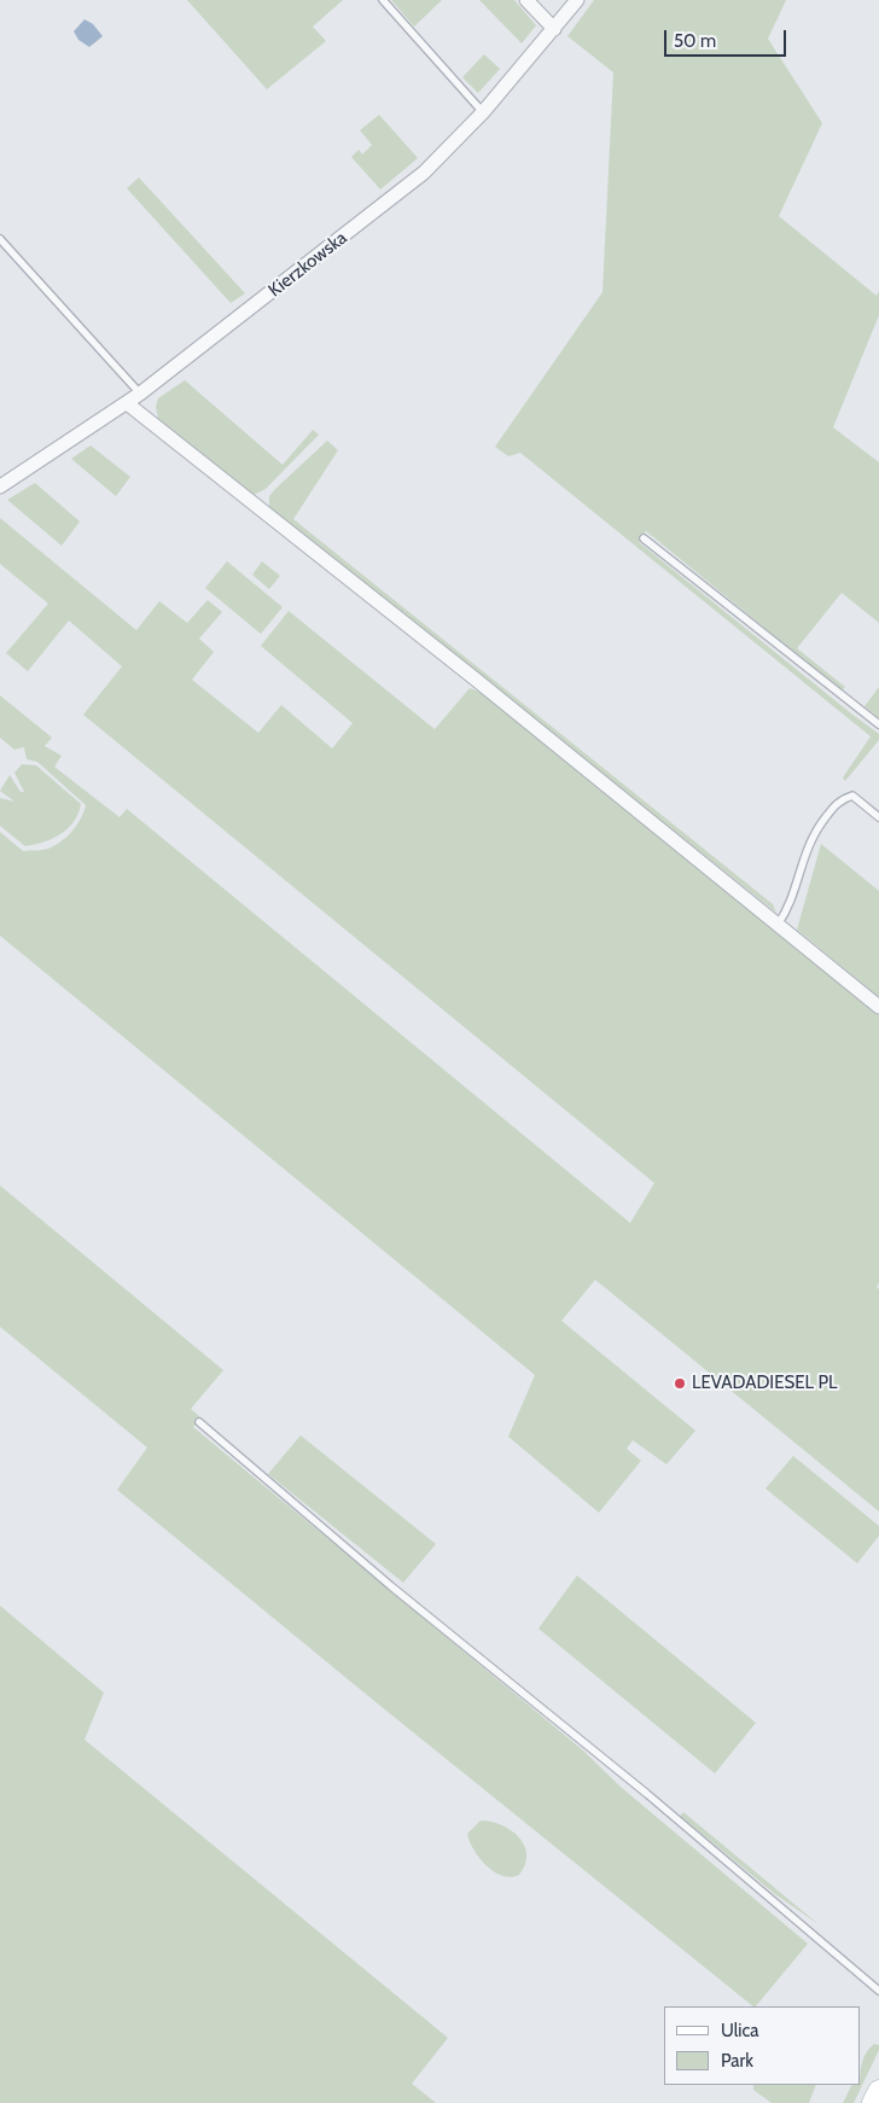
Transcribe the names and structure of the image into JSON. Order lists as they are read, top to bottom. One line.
{"streets":{"street":["Kierzkowska"]},"places":["LEVADADIESEL PL"],"legend":["Ulica","Park"],"scale_bar":"50 m"}
